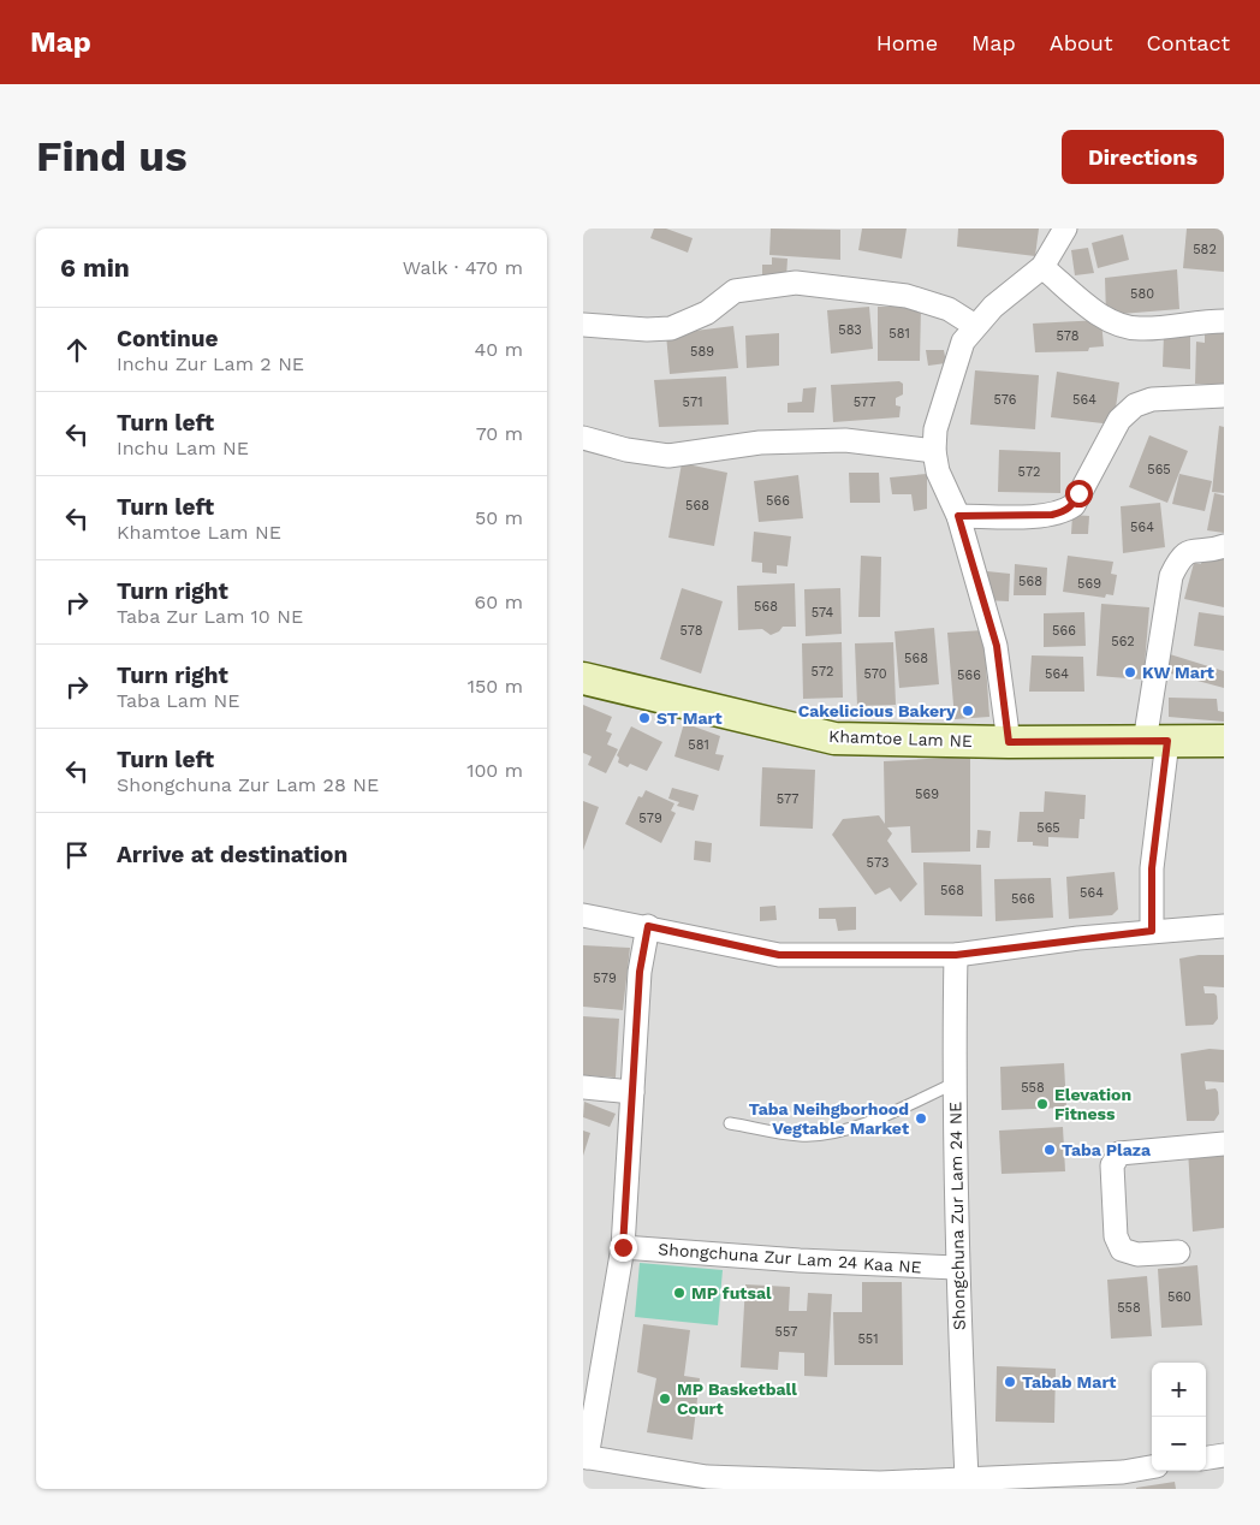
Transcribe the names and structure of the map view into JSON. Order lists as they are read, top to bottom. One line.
{"streets":{"main road":["Khamtoe Lam NE"],"street":["Shongchuna Zur Lam 24 NE","Shongchuna Zur Lam 24 Kaa NE"]},"crossings":[["Shongchuna Zur Lam 24 NE","Shongchuna Zur Lam 24 Kaa NE"]],"places":["KW Mart","Cakelicious Bakery","ST Mart","Elevation Fitness","Taba Neihgborhood Vegtable Market","Taba Plaza","MP futsal","Tabab Mart","MP Basketball Court"],"house_numbers":["582","580","583","581","578","589","576","564","571","577","565","572","566","568","564","568","569","568","574","578","566","562","568","572","570","564","566","581","569","577","579","565","573","568","564","566","579","558","560","558","557","551"],"page":{"header":"Map","nav":["Home","Map","About","Contact"],"buttons":"Directions","title":"Find us","heading":["6 min","Walk · 470 m"],"list":[["Continue","Inchu Zur Lam 2 NE","40 m"],["Turn left","Inchu Lam NE","70 m"],["Turn left","Khamtoe Lam NE","50 m"],["Turn right","Taba Zur Lam 10 NE","60 m"],["Turn right","Taba Lam NE","150 m"],["Turn left","Shongchuna Zur Lam 28 NE","100 m"],"Arrive at destination"],"map_buttons":["+","−"]}}
